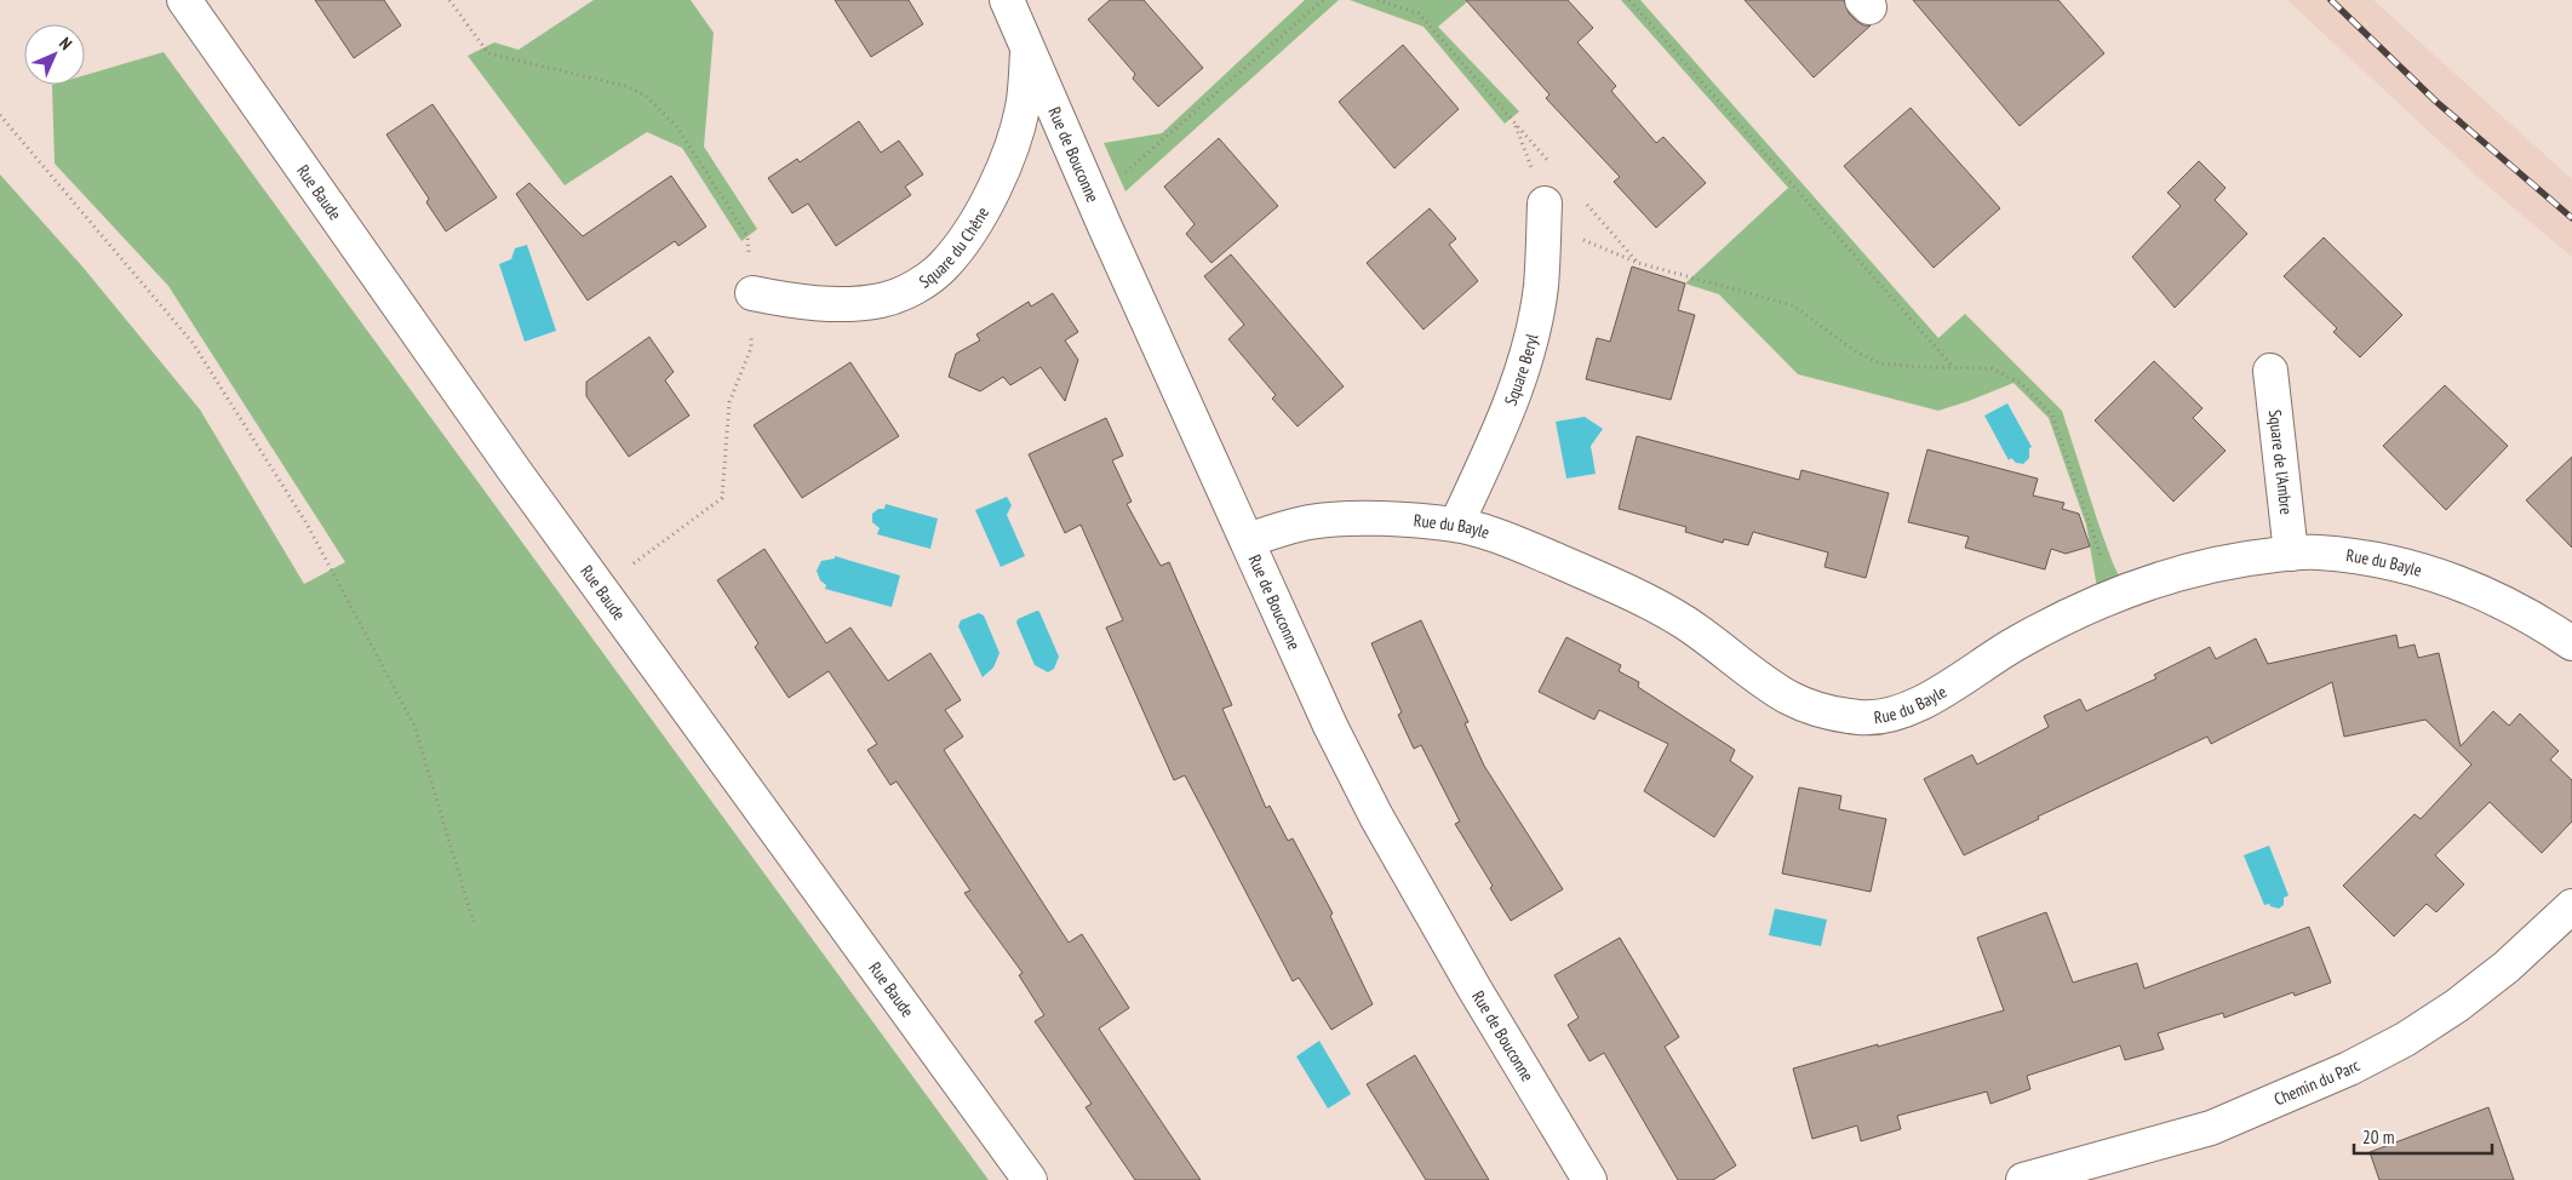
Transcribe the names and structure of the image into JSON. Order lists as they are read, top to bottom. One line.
{"streets":{"street":["Rue de Bouconne","Rue Baude","Square du Chêne","Square Beryl","Square de l'Ambre","Rue du Bayle","Chemin du Parc"]},"crossings":[["Rue de Bouconne","Square du Chêne"],["Rue de Bouconne","Rue du Bayle"],["Square Beryl","Rue du Bayle"],["Square de l'Ambre","Rue du Bayle"]],"scale_bar":"20 m","north":"top right"}
